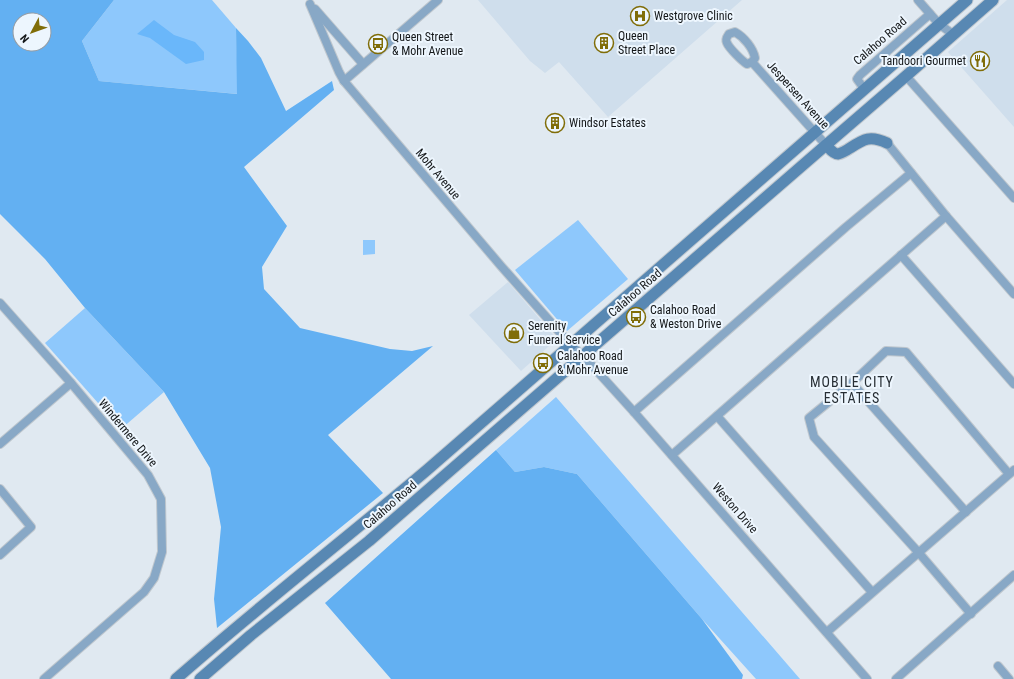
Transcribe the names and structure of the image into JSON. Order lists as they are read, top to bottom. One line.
{"streets":{"main road":["Calahoo Road"],"street":["Jespersen Avenue","Mohr Avenue","Windermere Drive","Weston Drive"]},"crossings":[["Calahoo Road","Jespersen Avenue"],["Calahoo Road","Mohr Avenue"],["Calahoo Road","Weston Drive"],["Mohr Avenue","Weston Drive"]],"districts":["MOBILE CITY ESTATES"],"places":{"hospital":["Westgrove Clinic"],"building":["Queen Street Place","Windsor Estates"],"bus stop":["Queen Street & Mohr Avenue","Calahoo Road & Weston Drive","Calahoo Road & Mohr Avenue"],"restaurant":["Tandoori Gourmet"],"shop":["Serenity Funeral Service"]},"north":"bottom left"}
